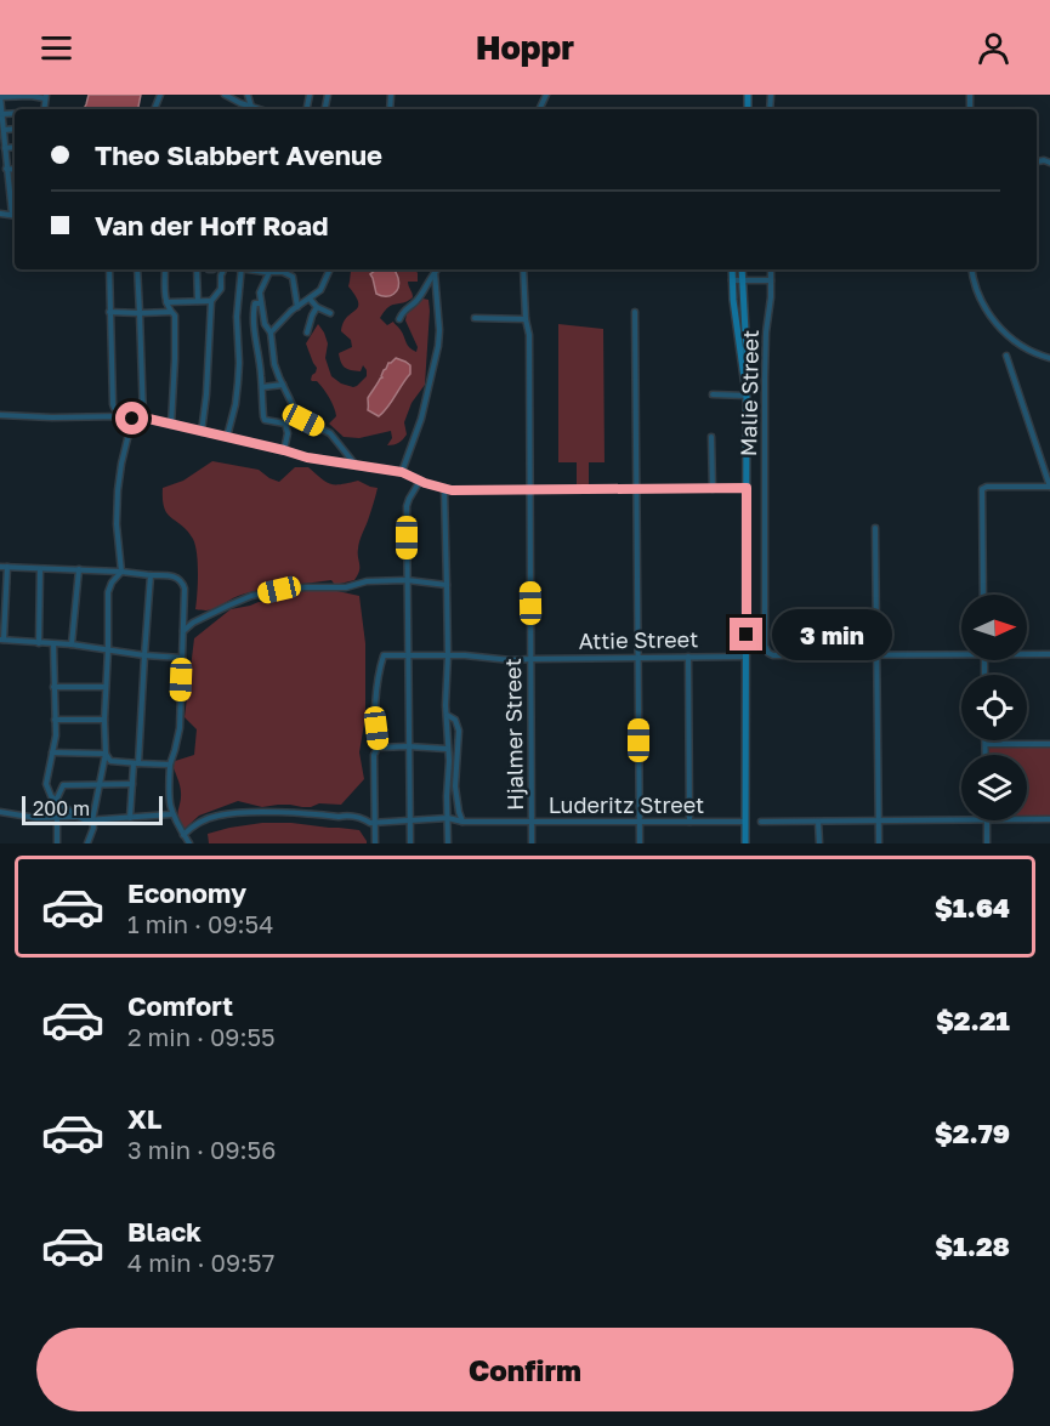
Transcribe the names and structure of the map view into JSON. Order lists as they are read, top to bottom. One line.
{"streets":{"street":["Malie Street","Attie Street","Hjalmer Street","Luderitz Street"]},"crossings":[["Attie Street","Hjalmer Street"],["Hjalmer Street","Luderitz Street"]],"scale_bar":"200 m","north":"right","page":{"header":"Hoppr","banner":["Theo Slabbert Avenue","Van der Hoff Road"],"bubble":"3 min","scale":"200 m","list":[{"name":"Economy","note":"1 min · 09:54","value":"$1.64"},{"name":"Comfort","note":"2 min · 09:55","value":"$2.21"},{"name":"XL","note":"3 min · 09:56","value":"$2.79"},{"name":"Black","note":"4 min · 09:57","value":"$1.28"}],"buttons":"Confirm"}}
